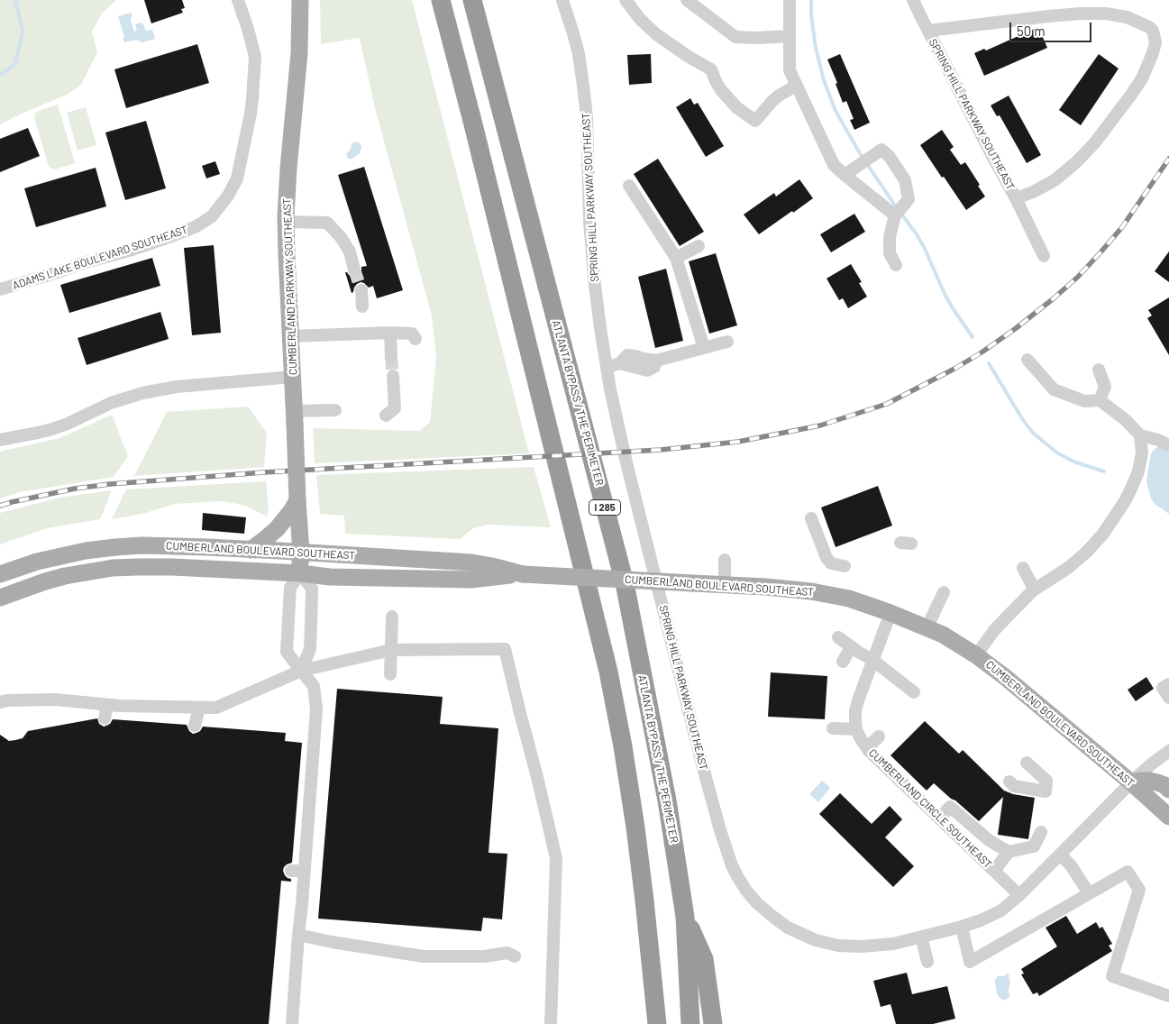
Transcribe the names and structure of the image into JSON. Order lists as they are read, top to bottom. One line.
{"streets":{"highway":["ATLANTA BYPASS / THE PERIMETER","I 285"],"main road":["CUMBERLAND PARKWAY SOUTHEAST","CUMBERLAND BOULEVARD SOUTHEAST"],"street":["SPRING HILL PARKWAY SOUTHEAST","ADAMS LAKE BOULEVARD SOUTHEAST","CUMBERLAND CIRCLE SOUTHEAST"]},"crossings":[["SPRING HILL PARKWAY SOUTHEAST","CUMBERLAND BOULEVARD SOUTHEAST"],["SPRING HILL PARKWAY SOUTHEAST","CUMBERLAND CIRCLE SOUTHEAST"],["CUMBERLAND PARKWAY SOUTHEAST","CUMBERLAND BOULEVARD SOUTHEAST"]],"scale_bar":"50 m"}
